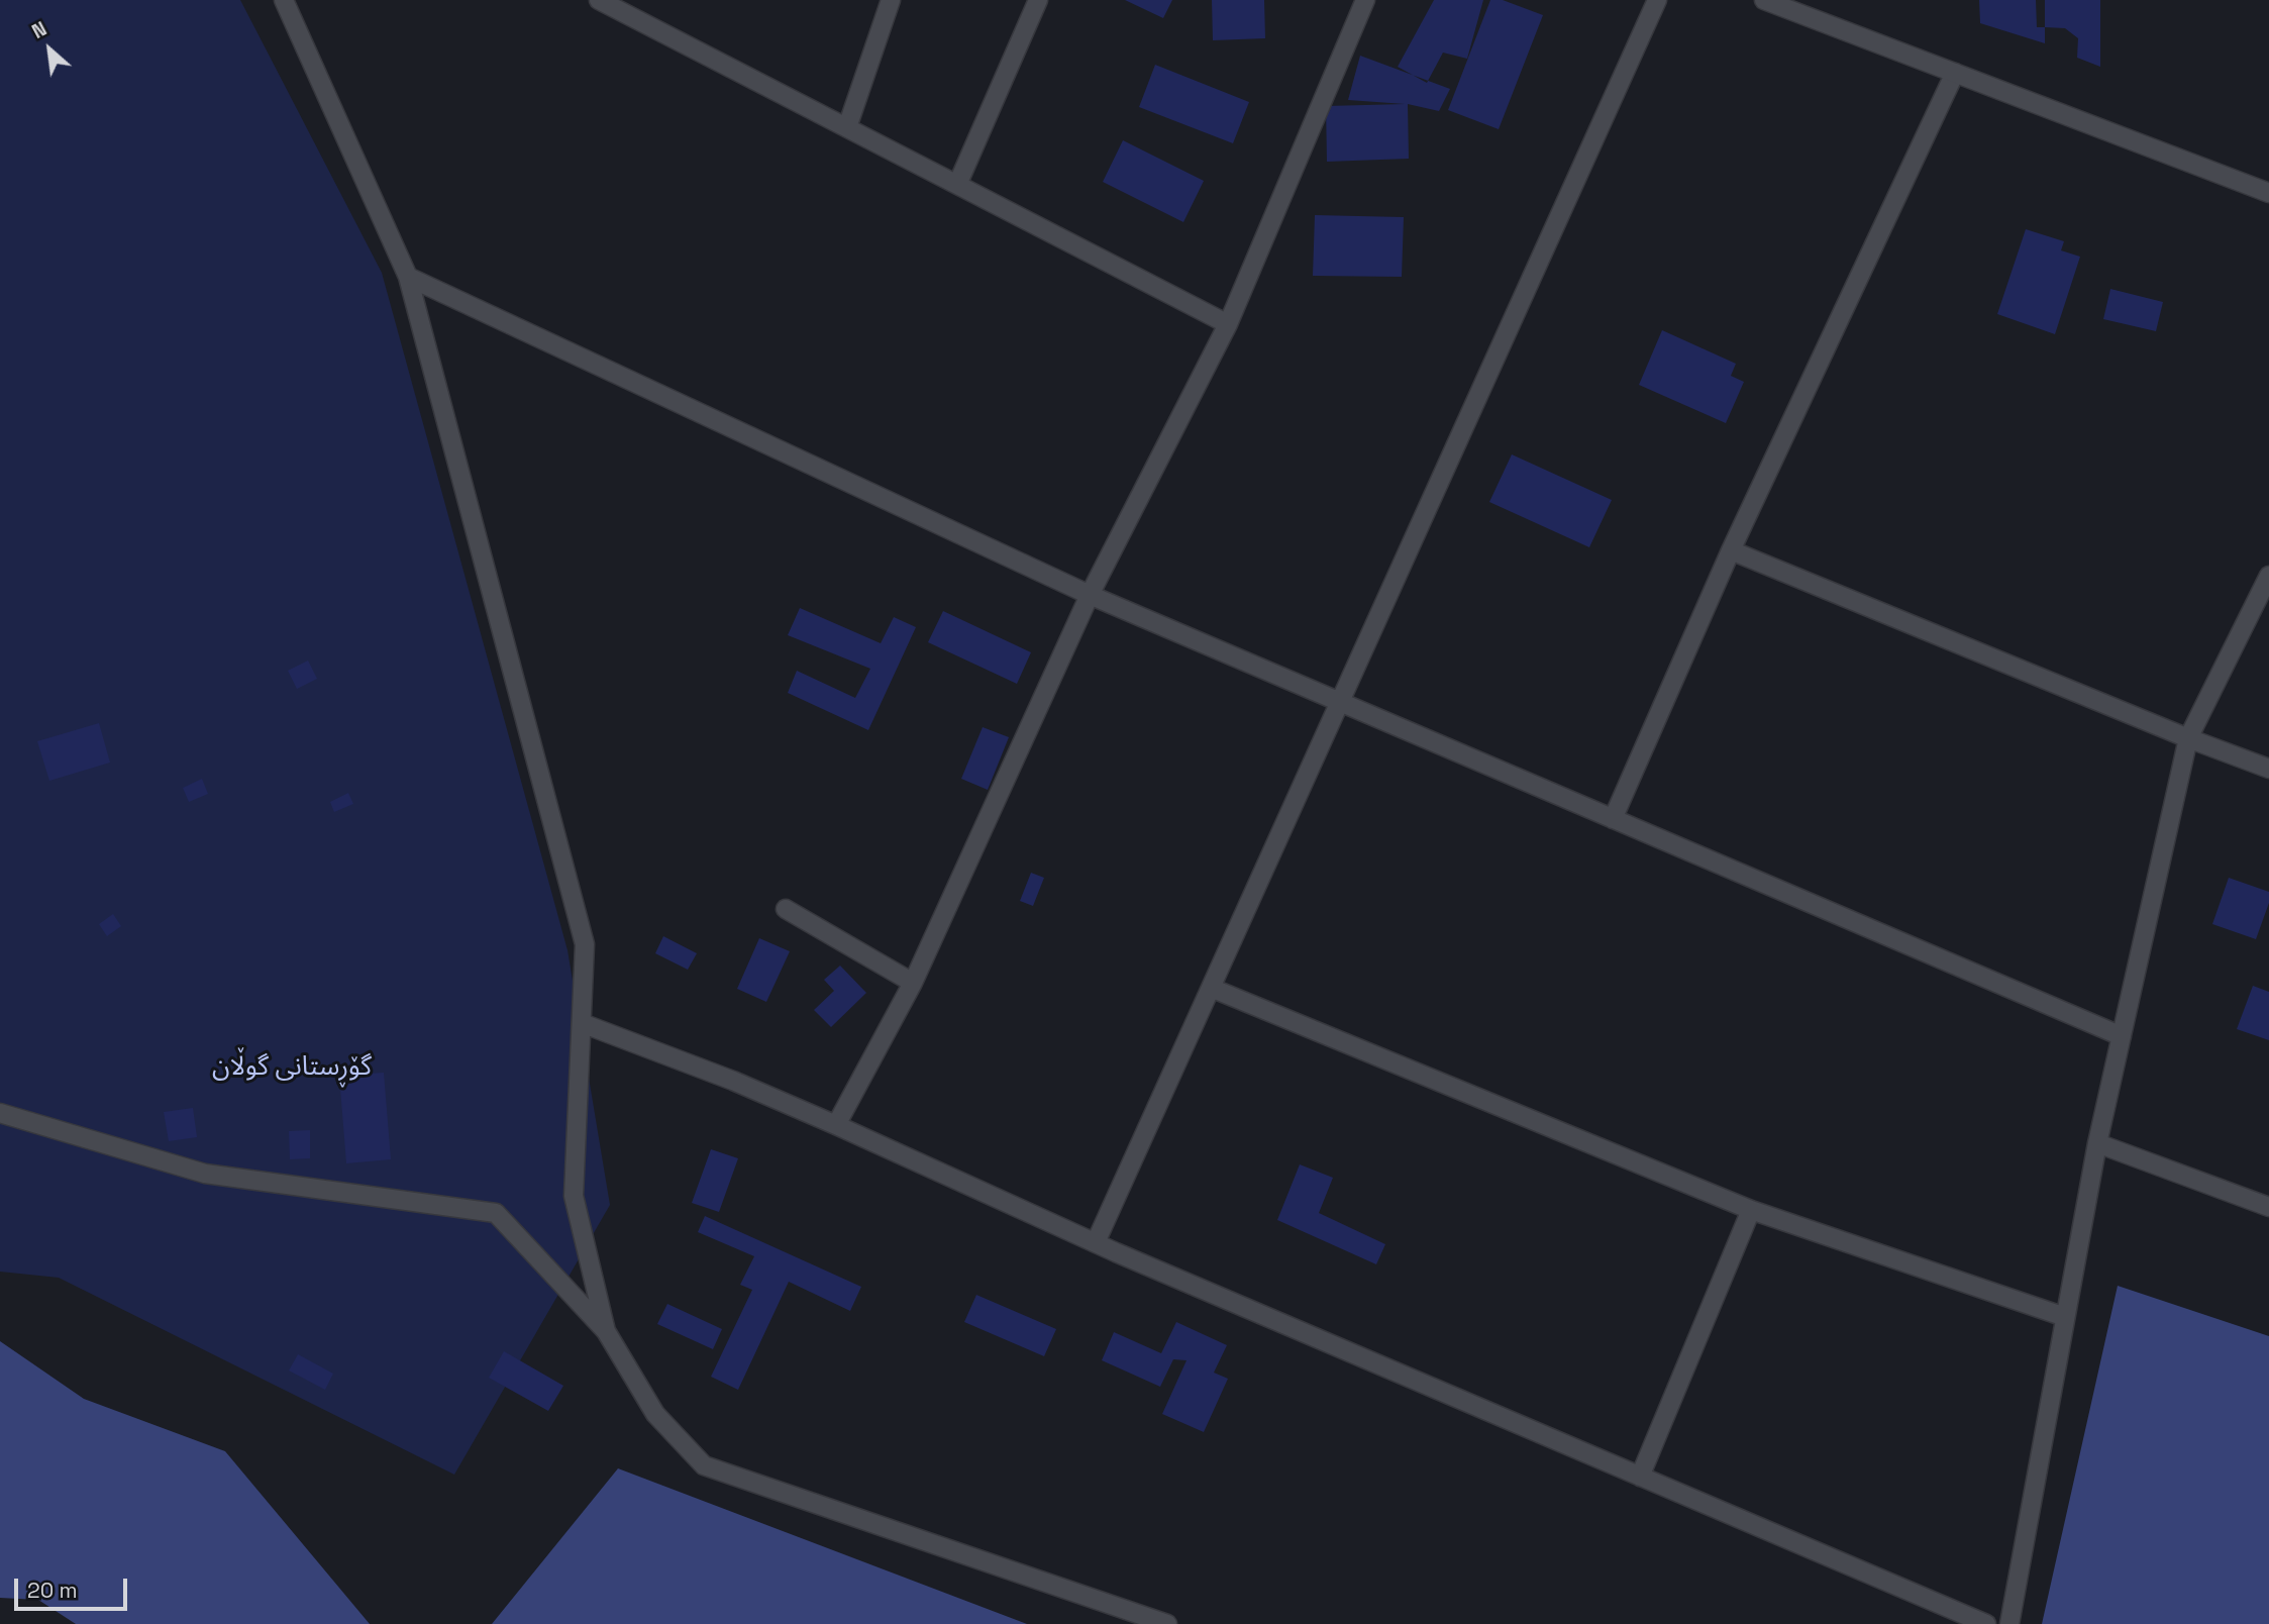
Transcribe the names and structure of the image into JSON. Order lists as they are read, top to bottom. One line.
{"parks":["گۆڕستانی گوڵان"],"scale_bar":"20 m","north":"top left"}
